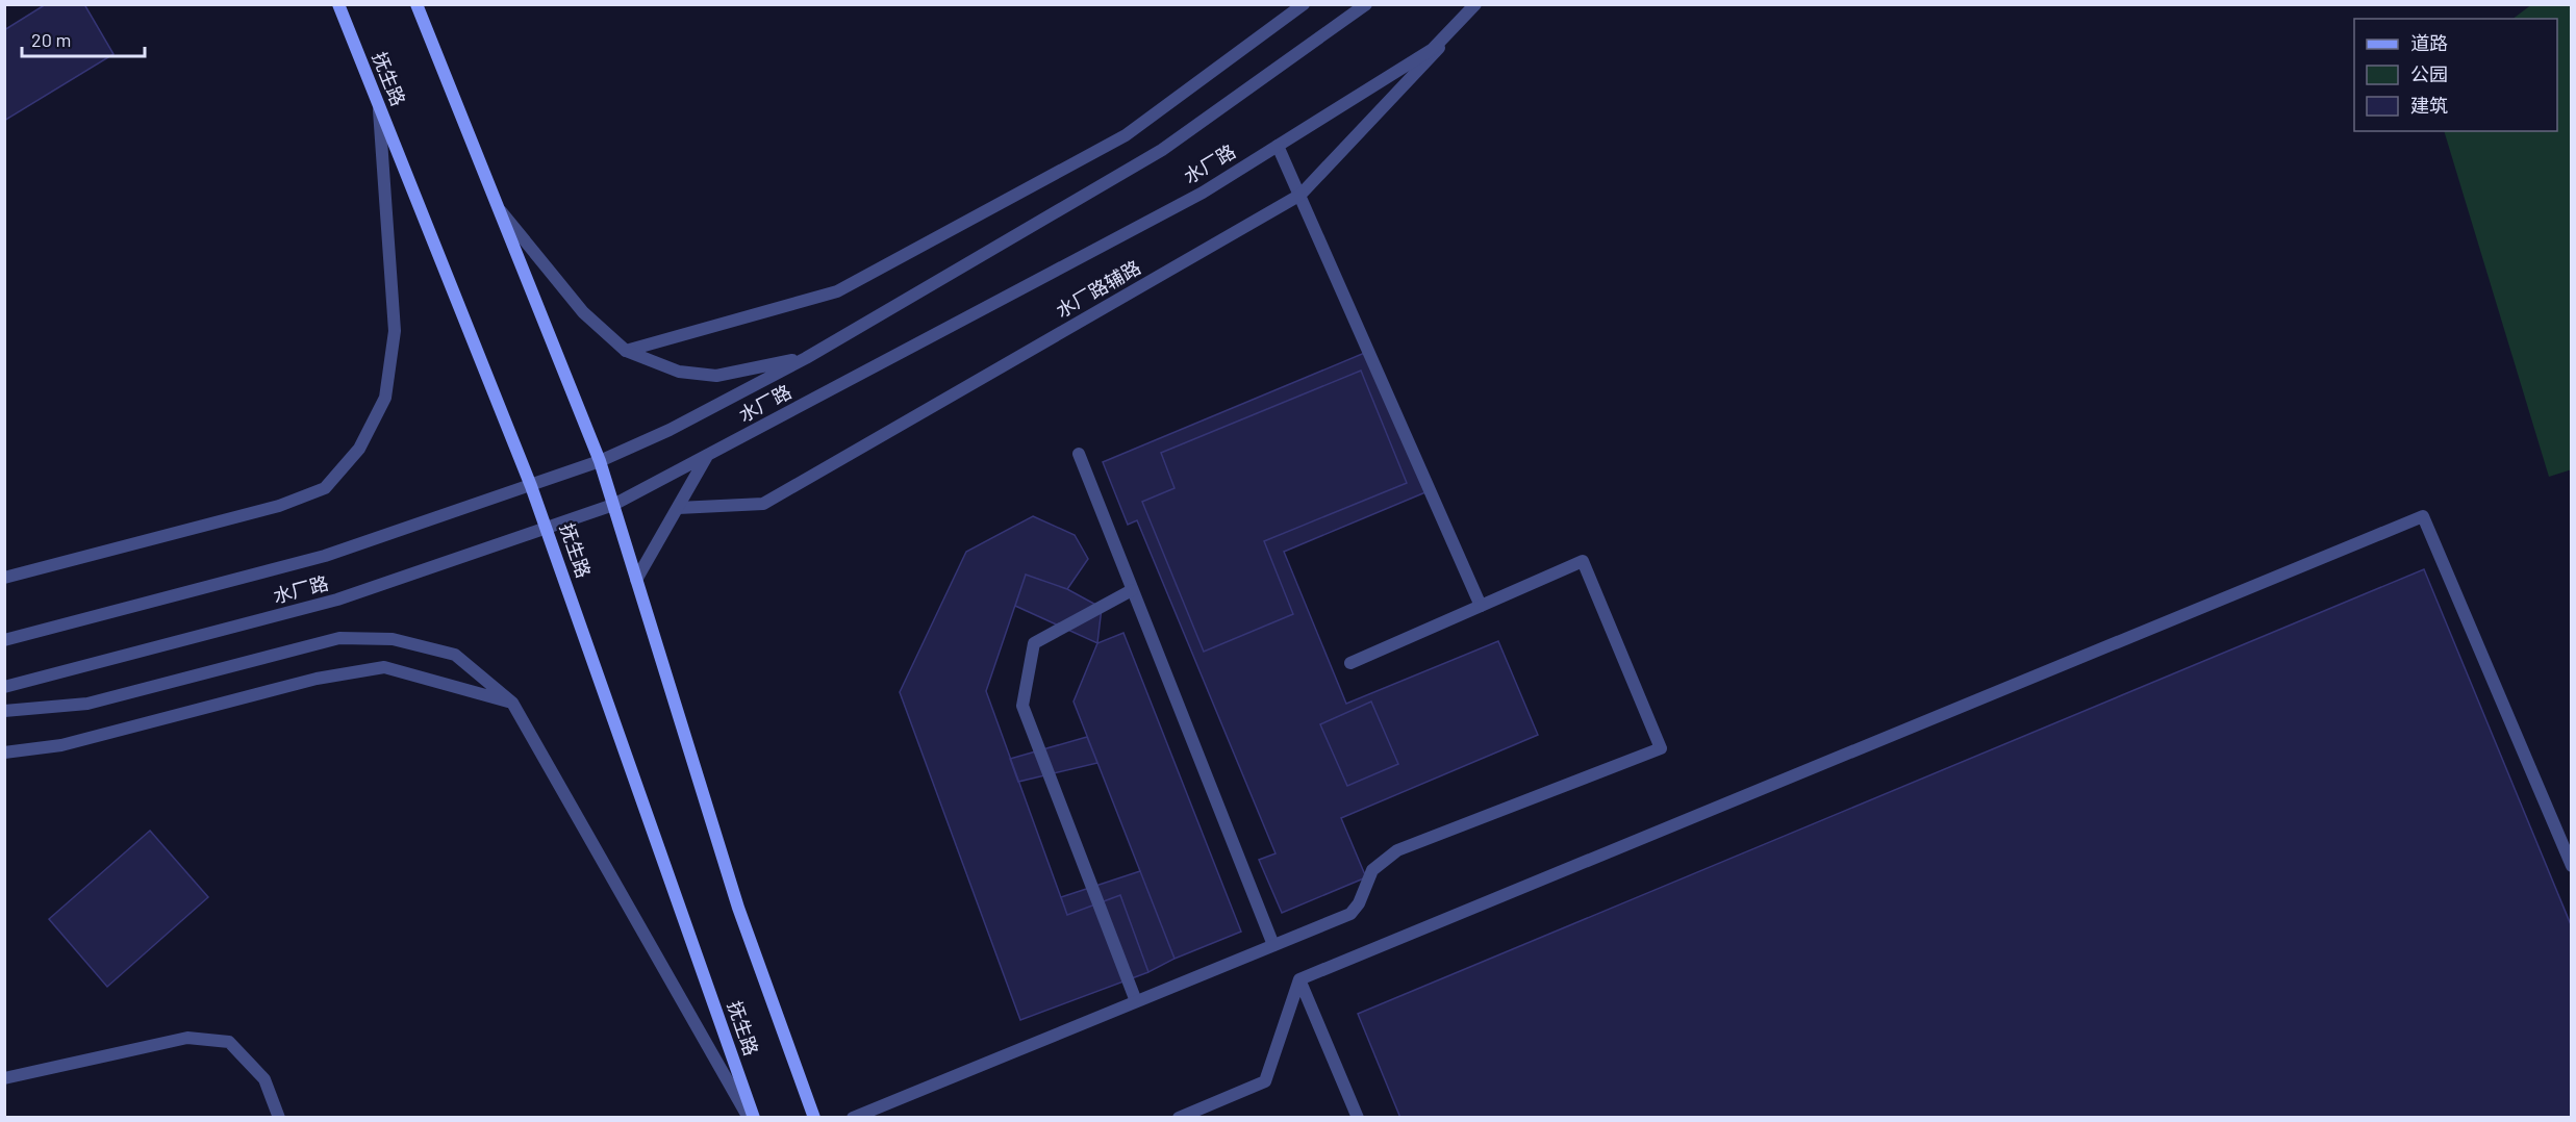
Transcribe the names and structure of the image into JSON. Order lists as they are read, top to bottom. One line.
{"streets":{"main road":["抚生路"],"street":["水厂路","水厂路辅路"]},"crossings":[["抚生路","水厂路"]],"legend":["道路","公园","建筑"],"scale_bar":"20 m"}
